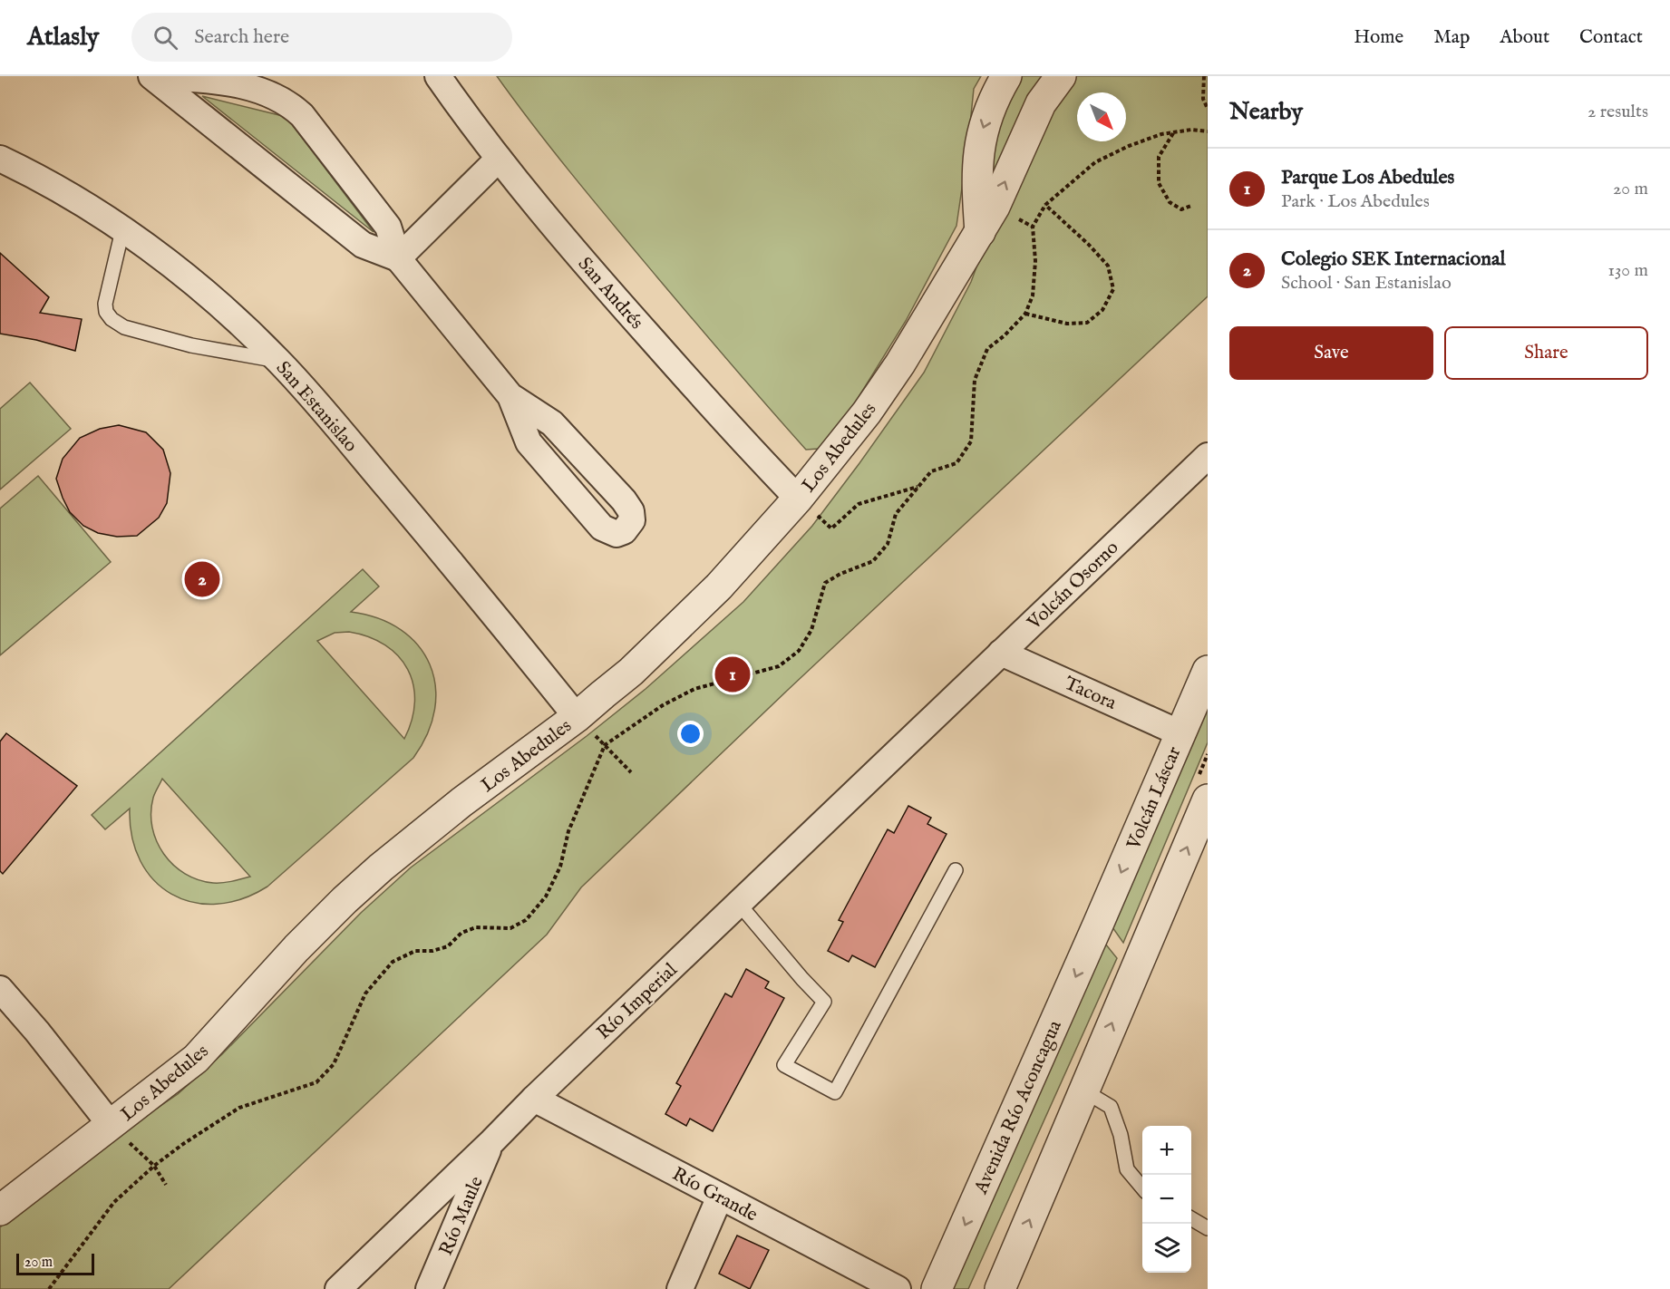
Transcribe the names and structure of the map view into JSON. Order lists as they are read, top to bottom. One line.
{"streets":{"street":["San Andrés","San Estanislao","Los Abedules","Volcán Osorno","Tacora","Volcán Láscar","Río Imperial","Avenida Río Aconcagua","Río Grande","Río Maule"]},"crossings":[["San Andrés","Los Abedules"],["San Estanislao","Los Abedules"],["Volcán Osorno","Tacora"],["Volcán Osorno","Río Imperial"],["Tacora","Volcán Láscar"],["Volcán Láscar","Avenida Río Aconcagua"],["Río Imperial","Río Grande"],["Río Imperial","Río Maule"]],"scale_bar":"20 m","north":"bottom right","page":{"header":"Atlasly","search":"Search here","nav":["Home","Map","About","Contact"],"heading":["Nearby","2 results"],"list":[{"mark":"1","name":"Parque Los Abedules","note":"Park · Los Abedules","value":"20 m"},{"mark":"2","name":"Colegio SEK Internacional","note":"School · San Estanislao","value":"130 m"}],"buttons":["Save","Share"],"pins":["2","1"],"map_buttons":["+","−"],"scale":"20 m"}}
